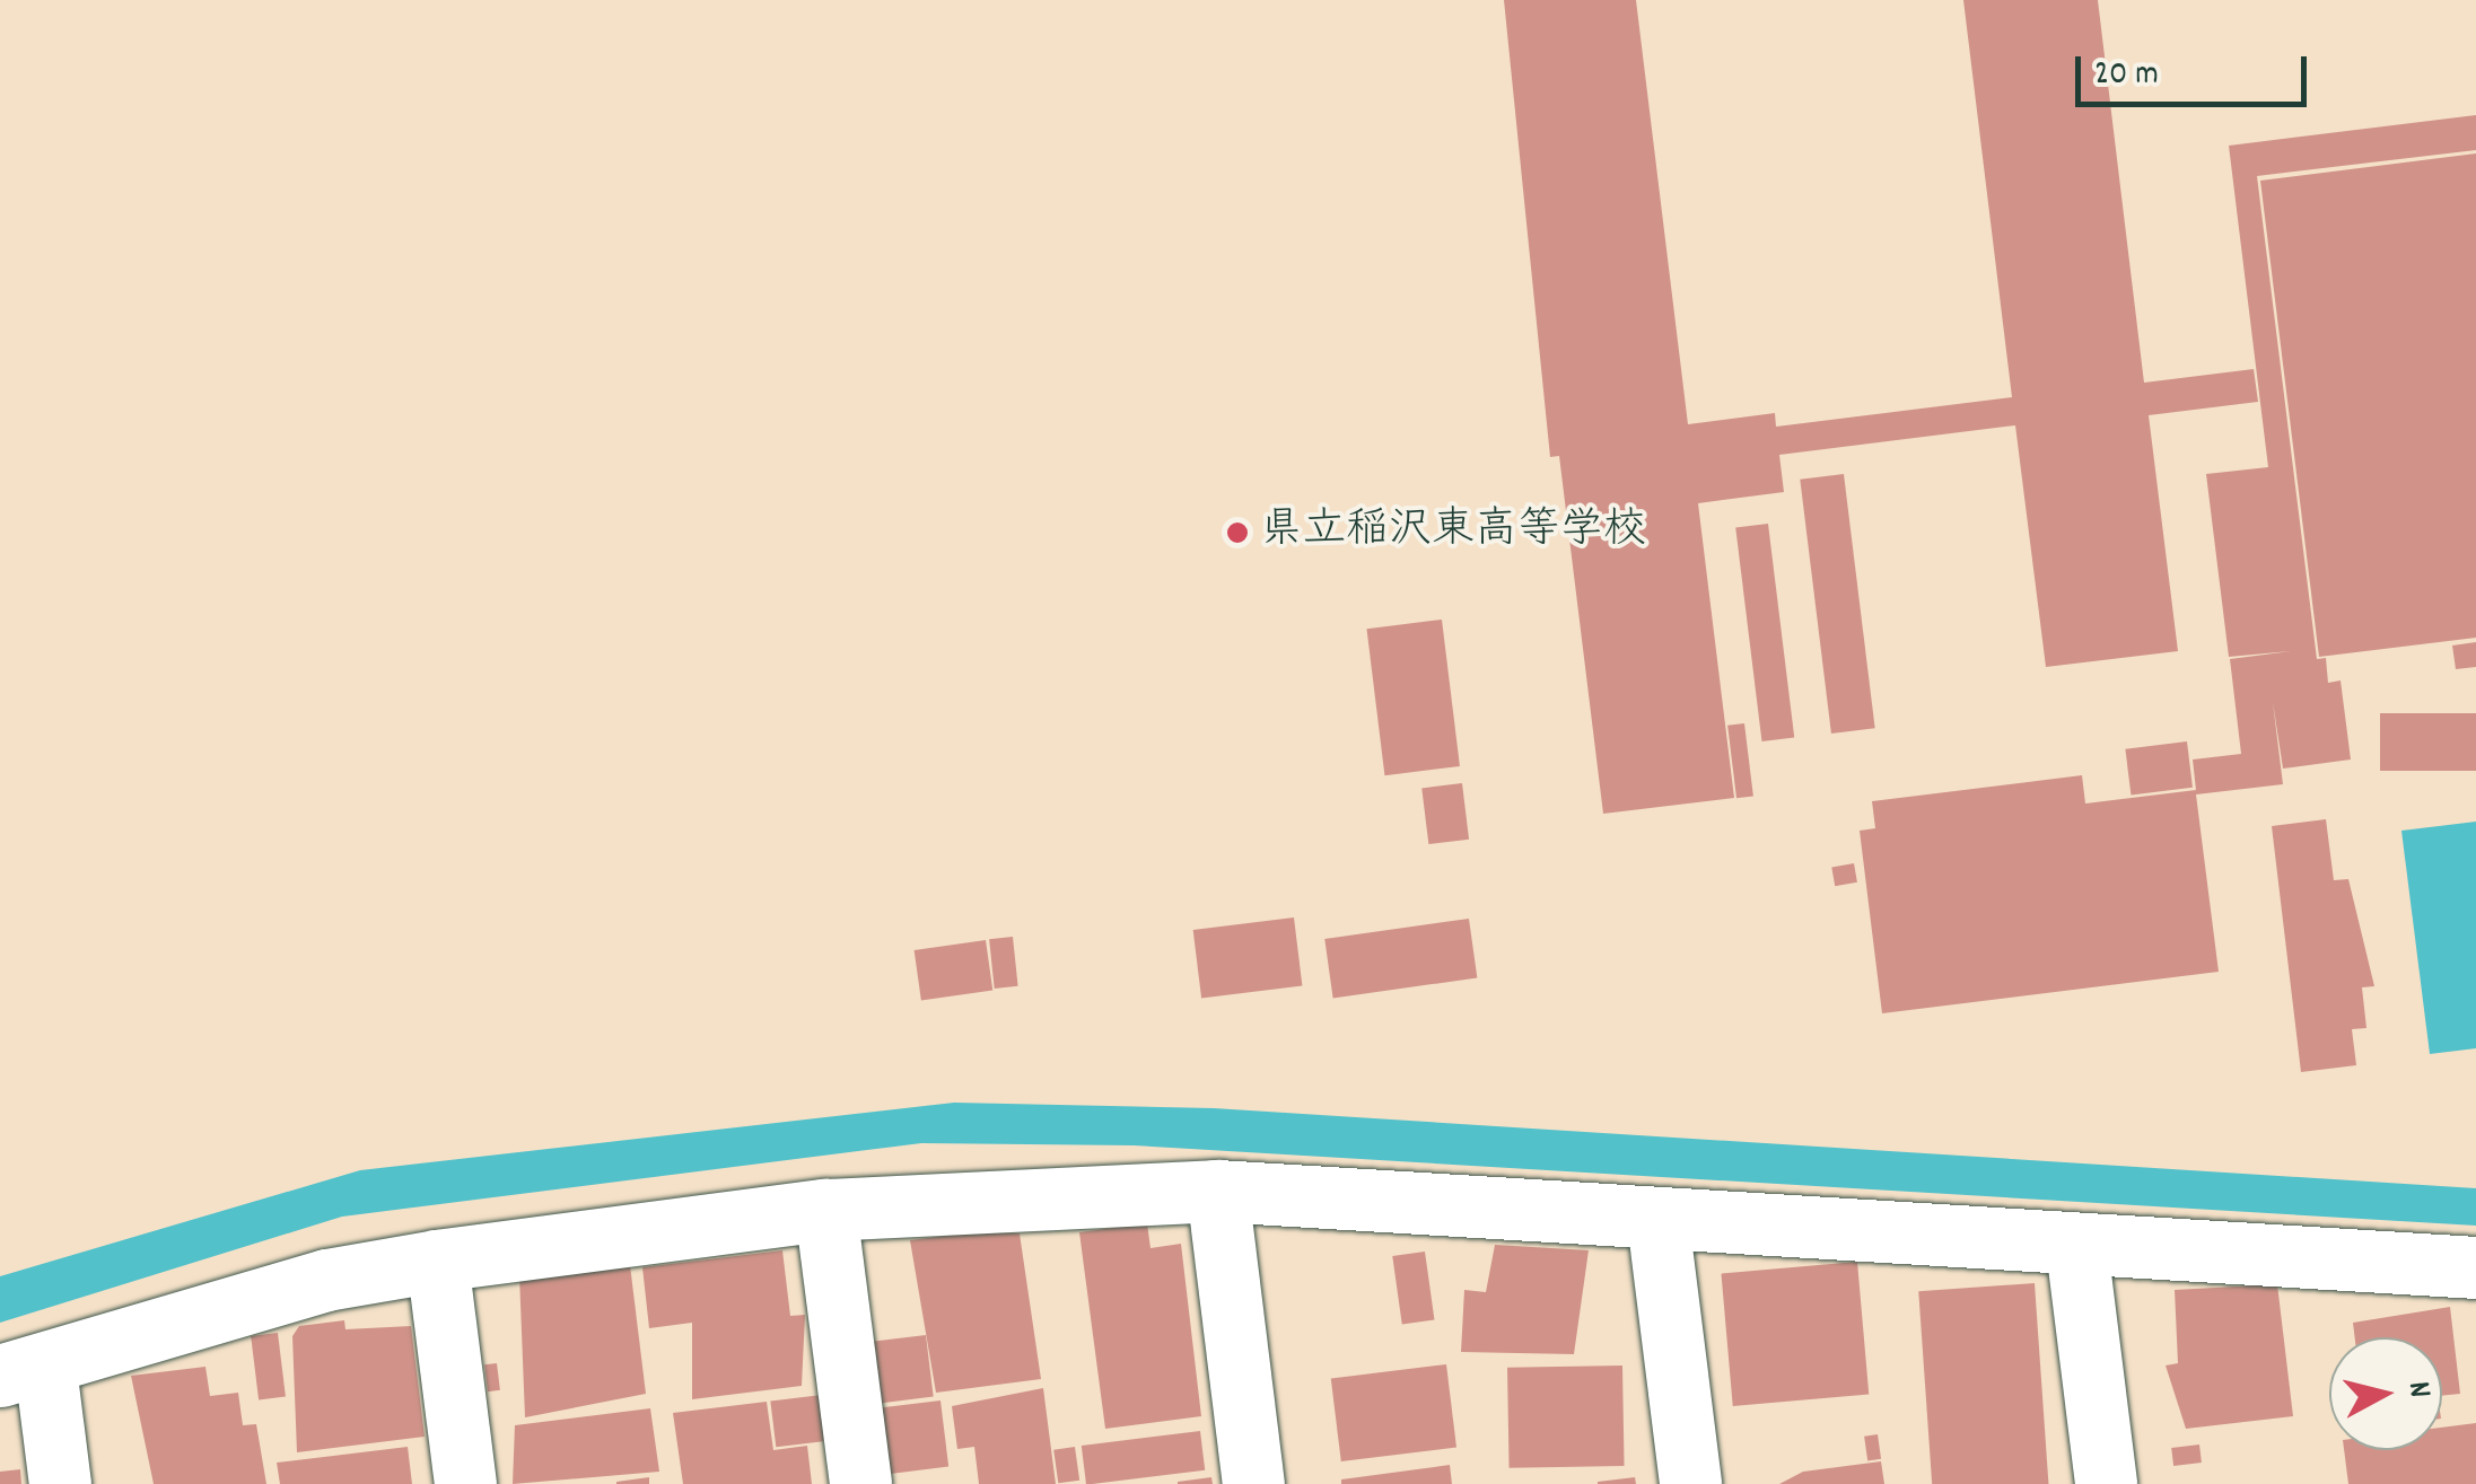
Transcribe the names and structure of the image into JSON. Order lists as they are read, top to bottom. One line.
{"places":["県立稲沢東高等学校"],"scale_bar":"20 m","north":"right"}
